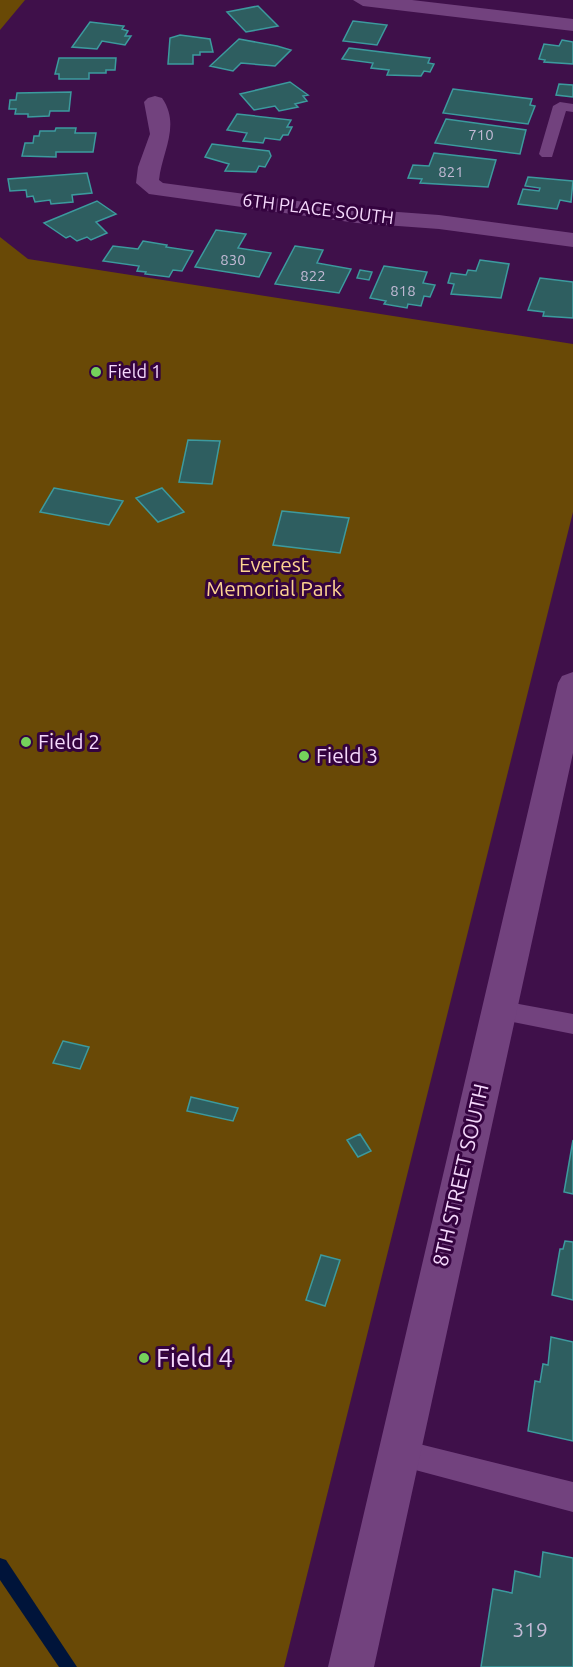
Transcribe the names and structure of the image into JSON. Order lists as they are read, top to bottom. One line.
{"streets":{"street":["6TH PLACE SOUTH","8TH STREET SOUTH"]},"parks":["Everest Memorial Park"],"places":["Field 1","Field 2","Field 3","Field 4"],"house_numbers":["710","821","830","822","818","319"]}
